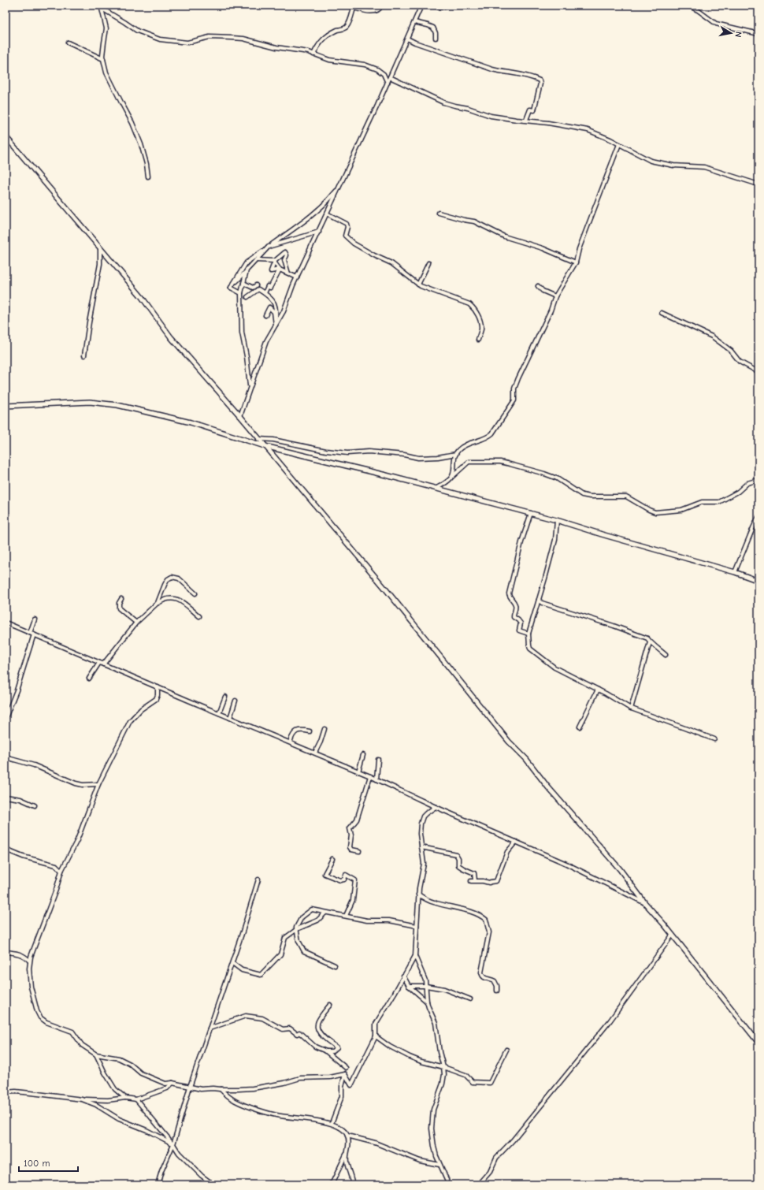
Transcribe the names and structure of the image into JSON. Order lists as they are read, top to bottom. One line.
{"scale_bar":"100 m","north":"right"}
